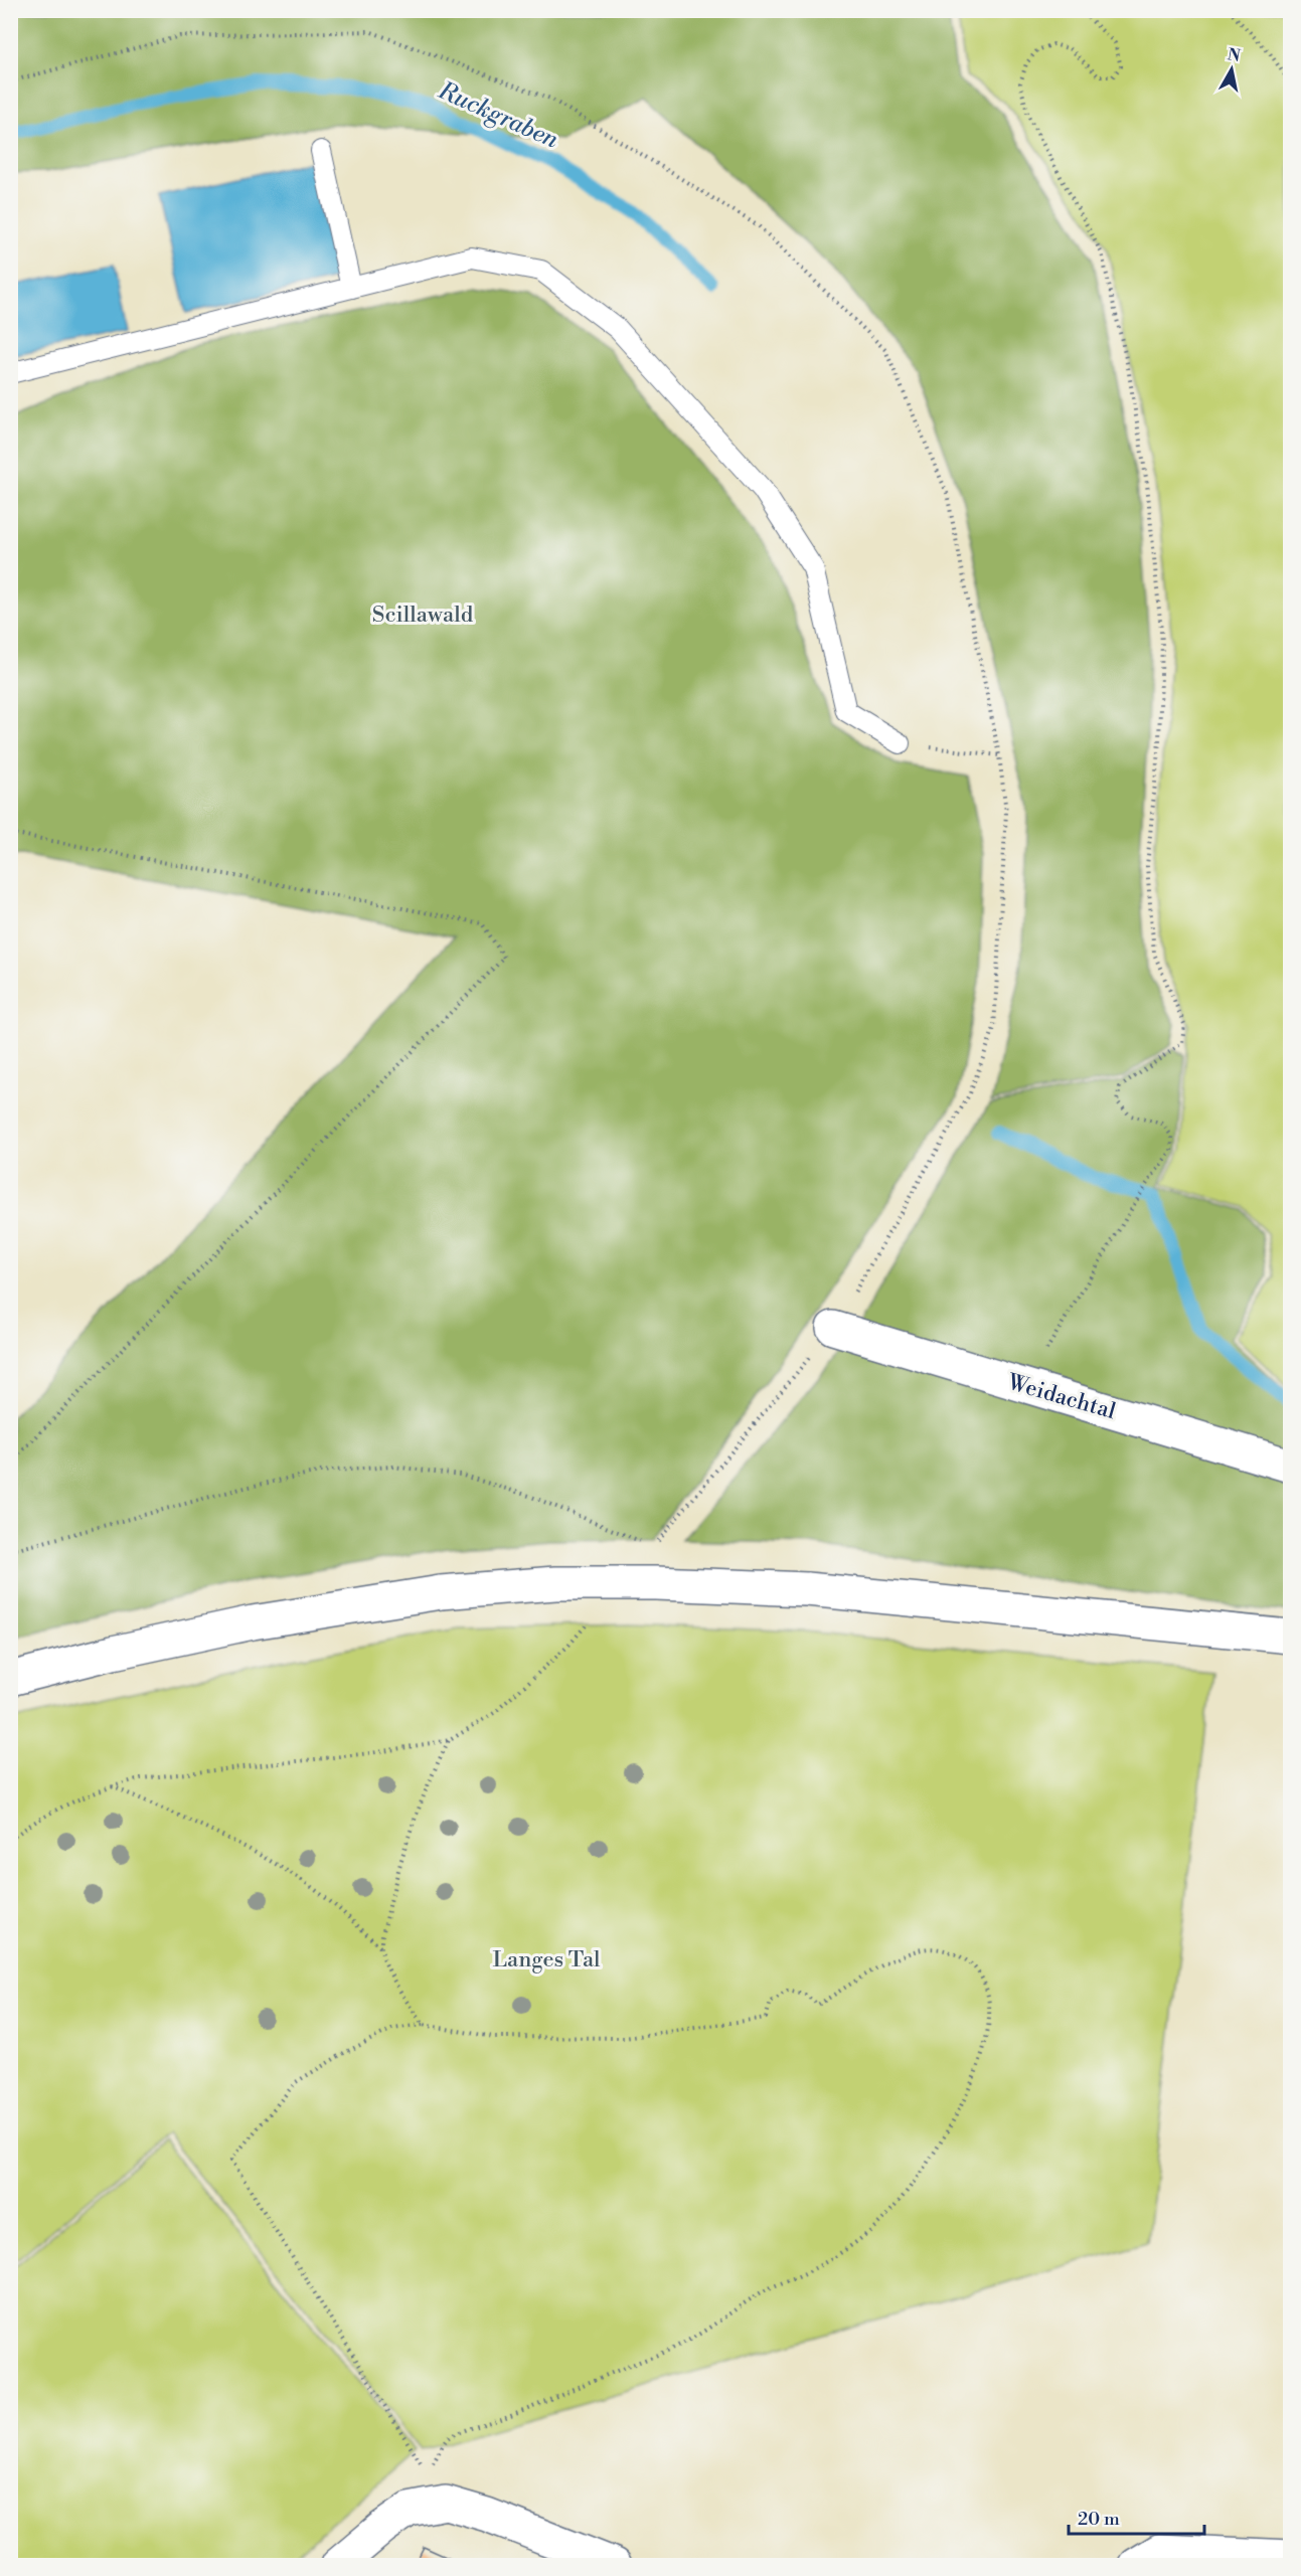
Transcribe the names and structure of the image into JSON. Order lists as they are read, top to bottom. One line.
{"streets":{"main road":["Weidachtal"]},"water":["Ruckgraben"],"parks":["Scillawald","Langes Tal"],"scale_bar":"20 m","north":"top"}
